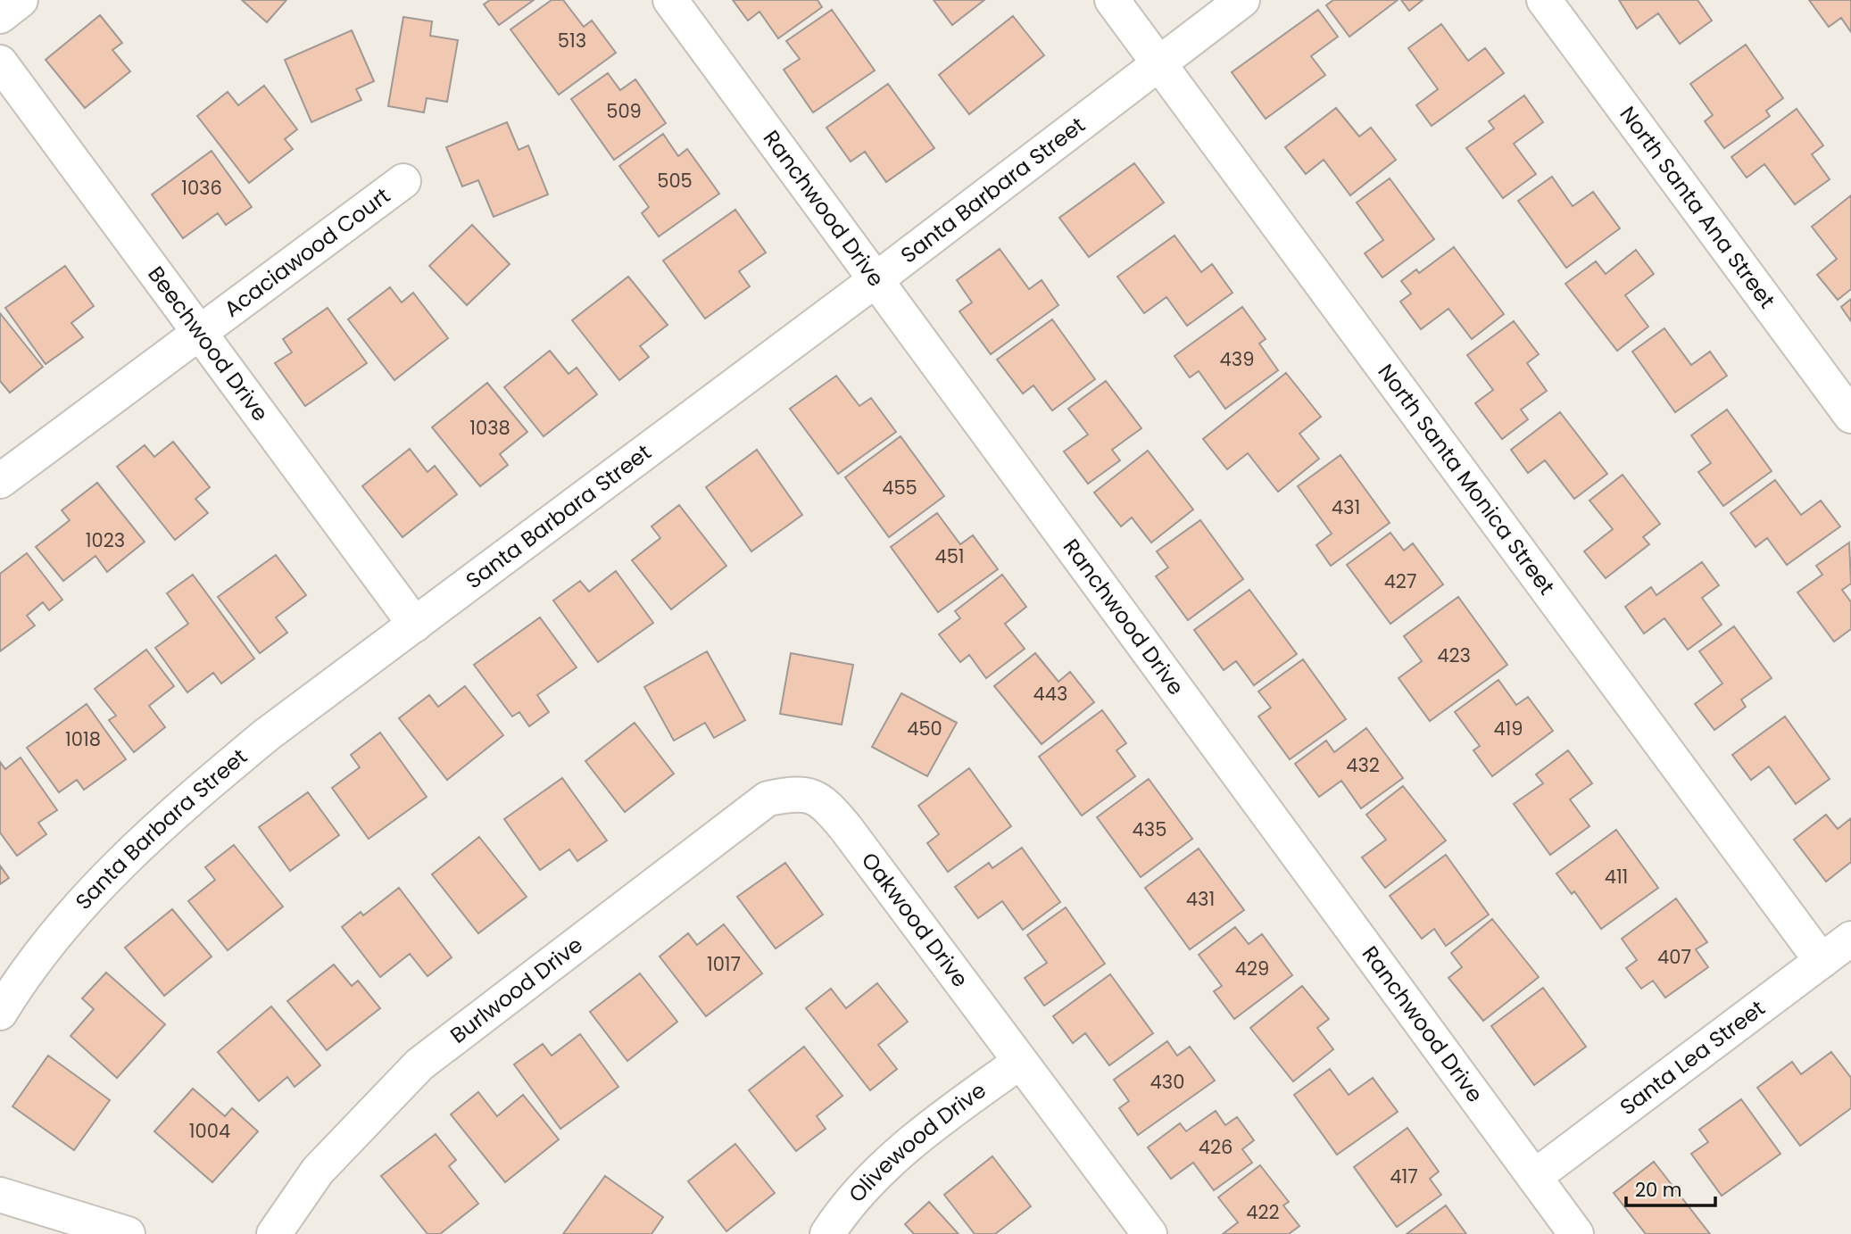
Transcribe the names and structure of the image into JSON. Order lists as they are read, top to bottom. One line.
{"streets":{"street":["Santa Barbara Street","North Santa Ana Street","Ranchwood Drive","Acaciawood Court","Beechwood Drive","North Santa Monica Street","Oakwood Drive","Burlwood Drive","Santa Lea Street","Olivewood Drive"]},"crossings":[["Santa Barbara Street","Ranchwood Drive"],["Santa Barbara Street","Beechwood Drive"],["Santa Barbara Street","North Santa Monica Street"],["Ranchwood Drive","Santa Lea Street"],["Acaciawood Court","Beechwood Drive"],["North Santa Monica Street","Santa Lea Street"],["Oakwood Drive","Burlwood Drive"],["Oakwood Drive","Olivewood Drive"]],"house_numbers":["513","509","505","1036","439","1038","455","431","1023","451","427","423","443","450","419","1018","432","435","411","431","407","1017","429","430","1004","426","417","422"],"scale_bar":"20 m"}
